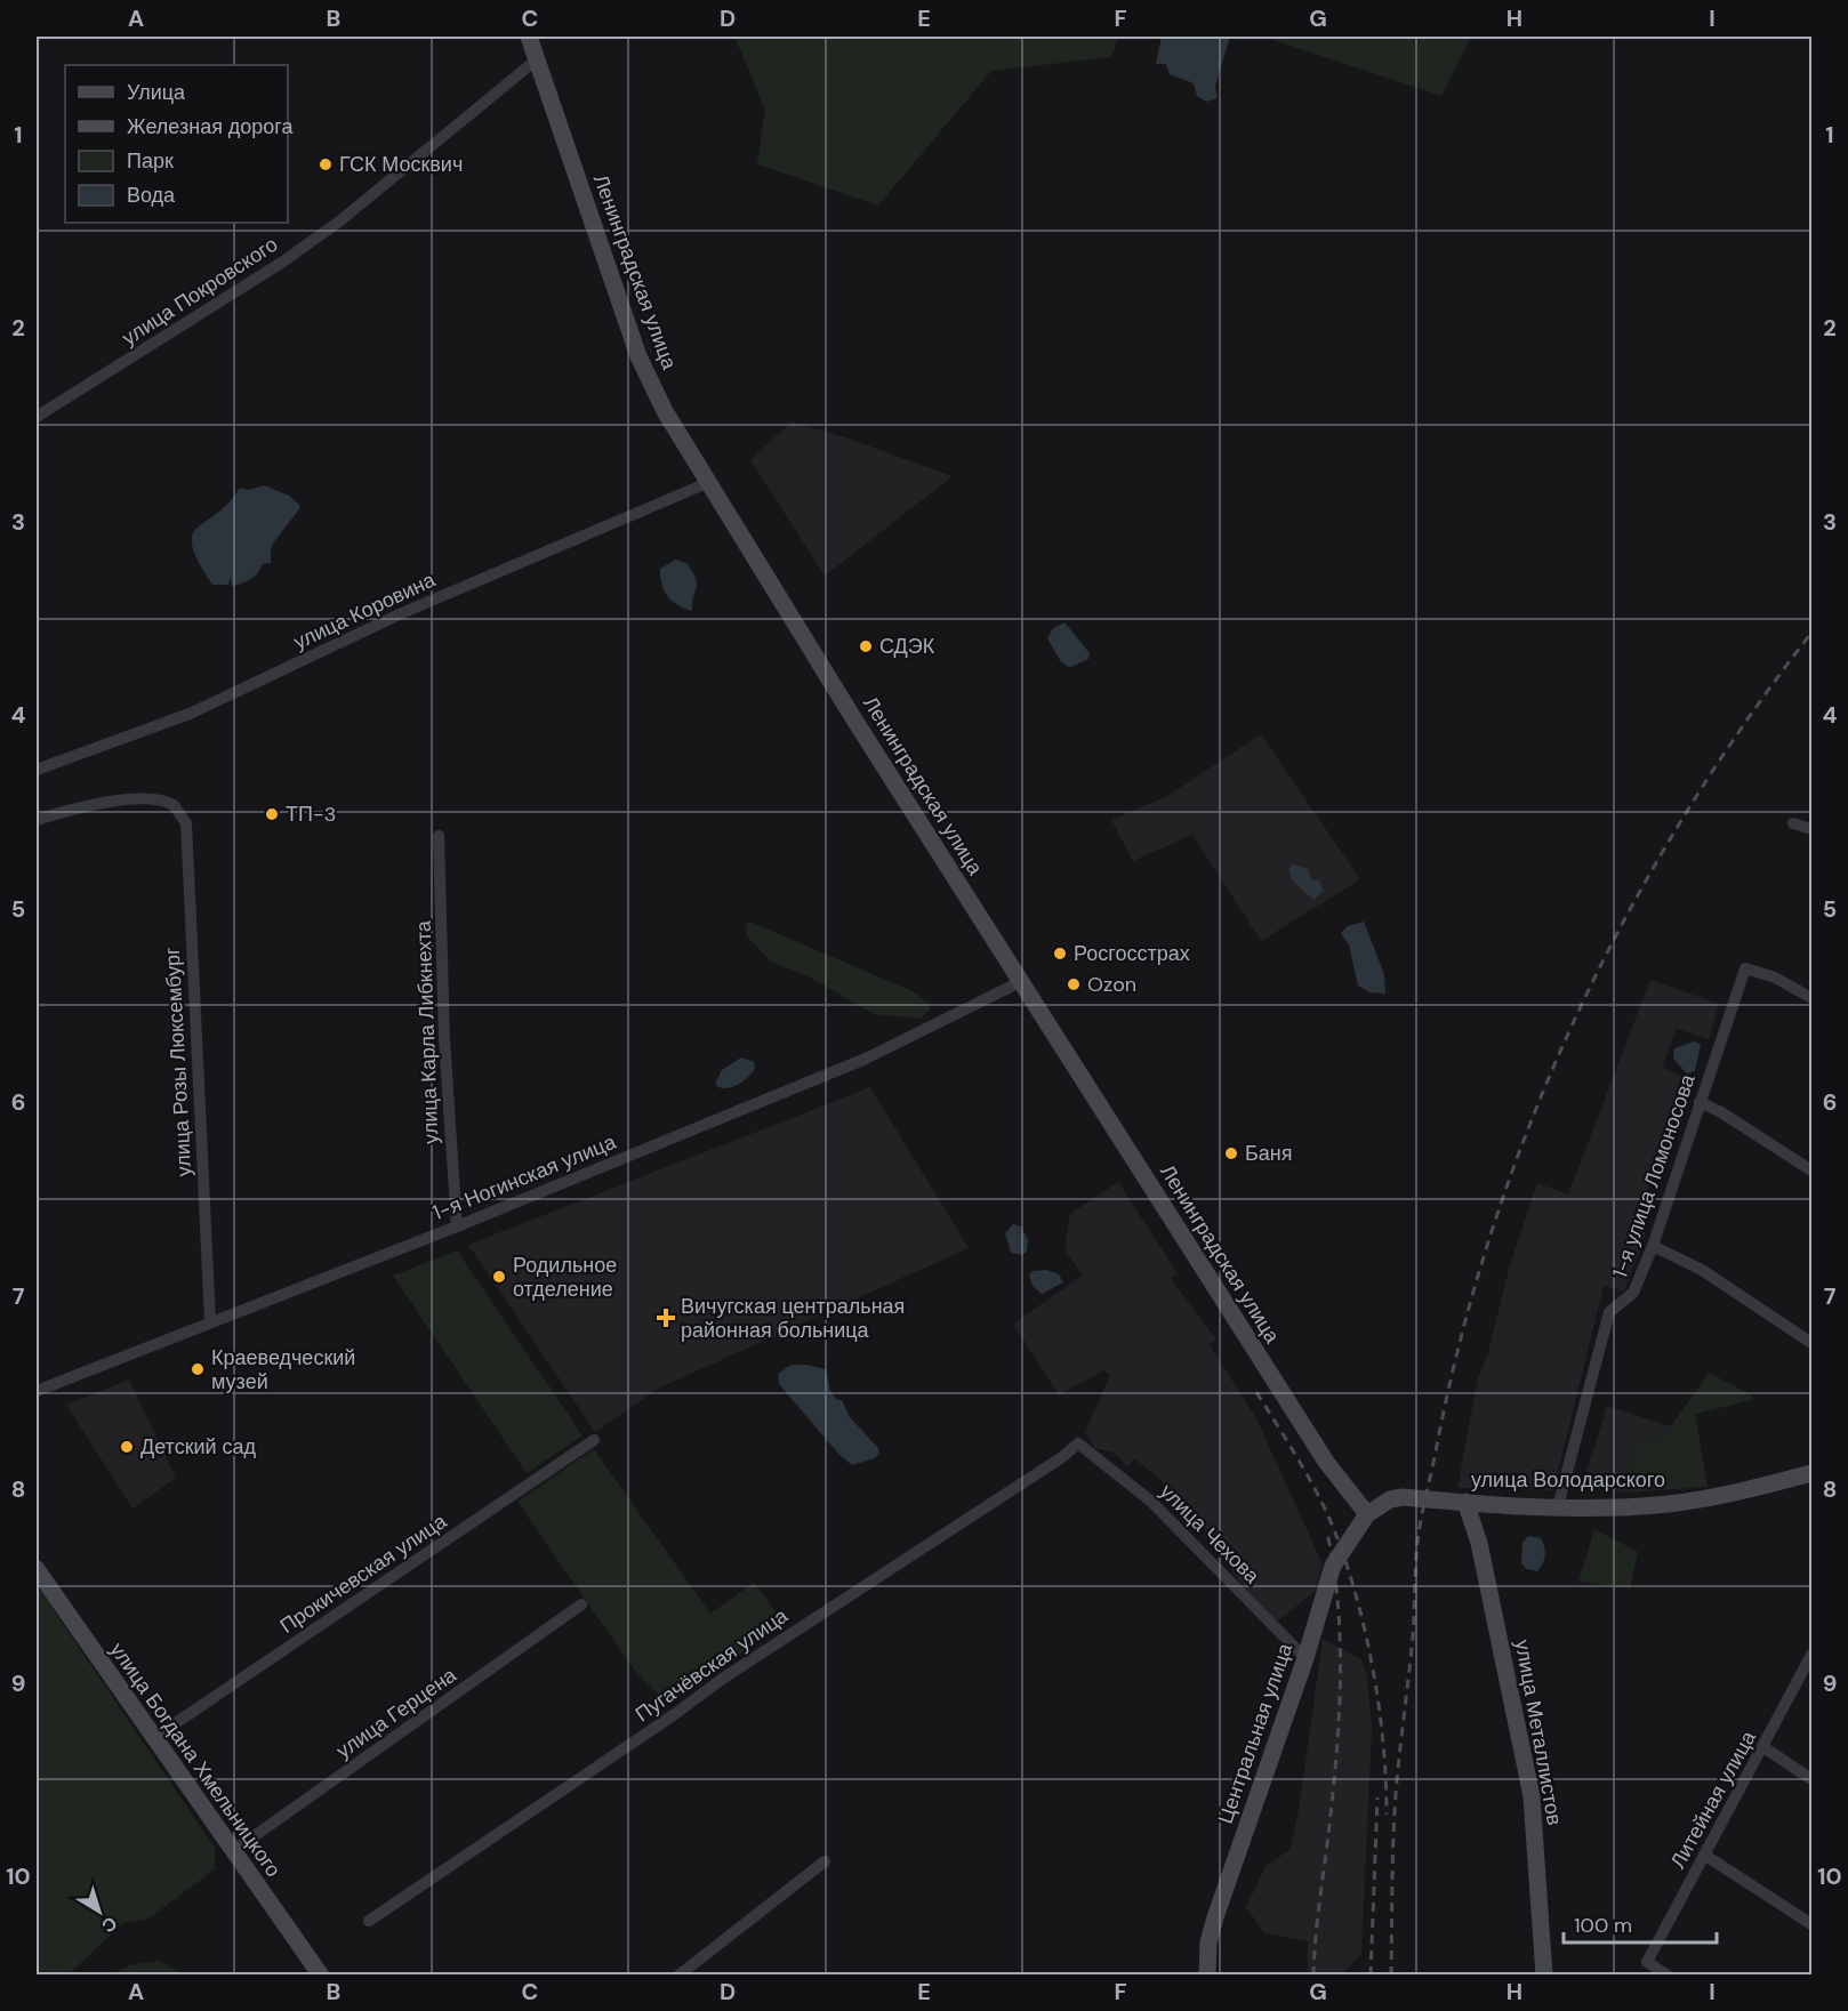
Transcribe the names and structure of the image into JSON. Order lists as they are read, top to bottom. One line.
{"streets":{"main road":["Ленинградская улица","улица Володарского","улица Металлистов","Центральная улица","улица Богдана Хмельницкого"],"street":["улица Покровского","улица Коровина","улица Карла Либкнехта","улица Розы Люксембург","1-я улица Ломоносова","1-я Ногинская улица","улица Чехова","Прокичевская улица","Пугачёвская улица","улица Герцена","Литейная улица"]},"crossings":[["Ленинградская улица","улица Покровского"],["Ленинградская улица","улица Коровина"],["Ленинградская улица","1-я Ногинская улица"],["Ленинградская улица","улица Володарского"],["Ленинградская улица","Центральная улица"],["улица Карла Либкнехта","1-я Ногинская улица"],["улица Розы Люксембург","1-я Ногинская улица"],["1-я улица Ломоносова","улица Володарского"],["улица Володарского","улица Металлистов"],["улица Володарского","Центральная улица"],["улица Чехова","Пугачёвская улица"],["улица Чехова","Центральная улица"],["Прокичевская улица","улица Богдана Хмельницкого"],["улица Герцена","улица Богдана Хмельницкого"]],"places":{"other":["ГСК Москвич","СДЭК","ТП-3","Росгосстрах","Ozon","Баня","Родильное отделение","Краеведческий музей","Детский сад"],"health":["Вичугская центральная районная больница"]},"legend":["Улица","Железная дорога","Парк","Вода"],"scale_bar":"100 m","north":"bottom right","grid":{"columns":["A","B","C","D","E","F","G","H","I"],"rows":["1","2","3","4","5","6","7","8","9","10"]}}
